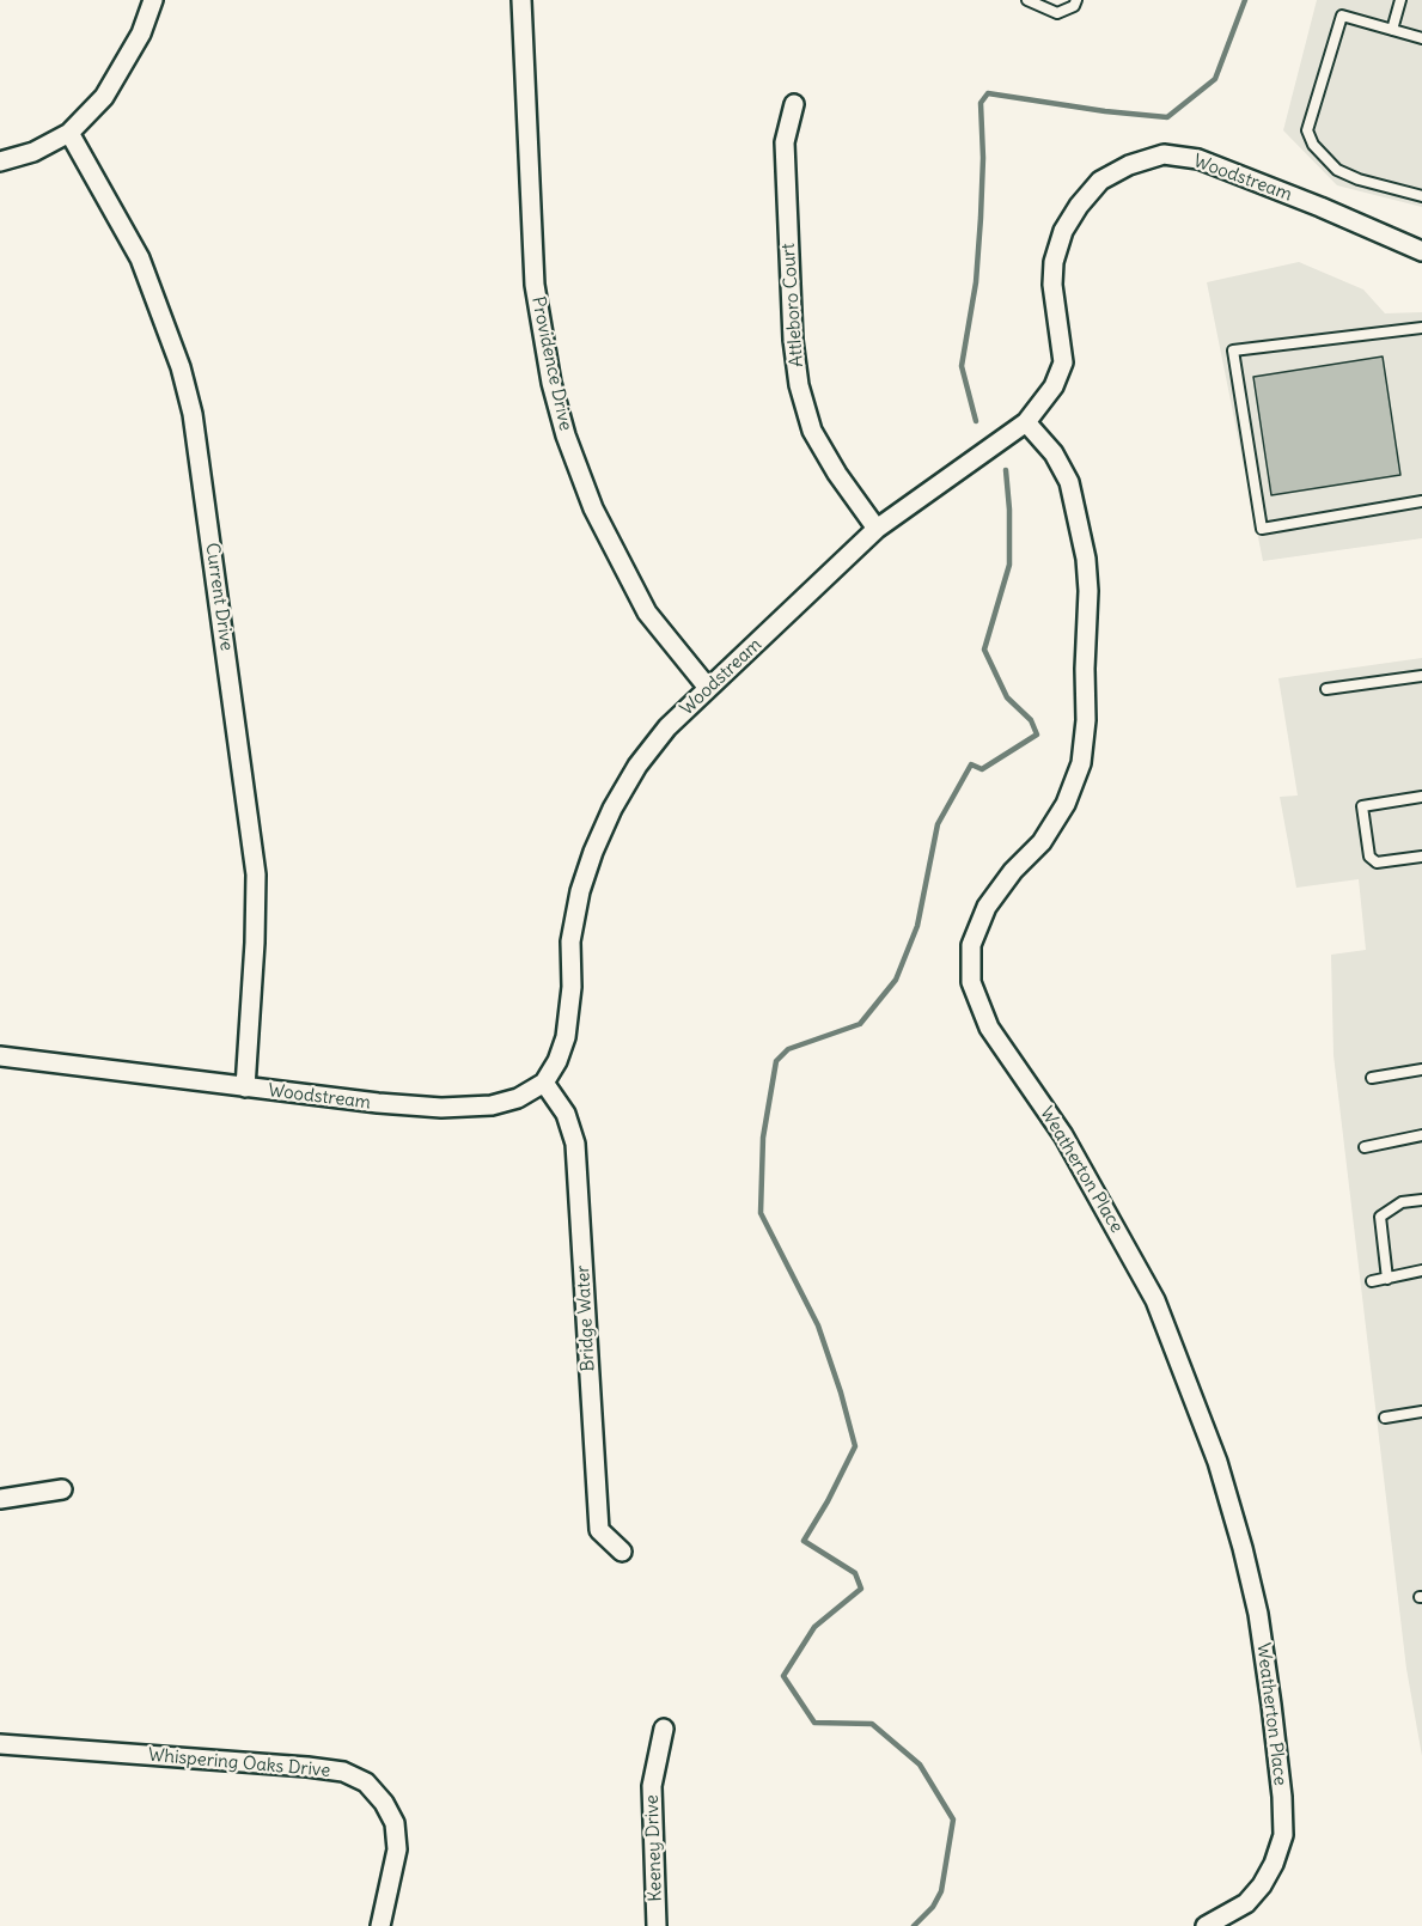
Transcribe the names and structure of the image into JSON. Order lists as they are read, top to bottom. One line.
{"streets":{"street":["Woodstream","Attleboro Court","Providence Drive","Current Drive","Weatherton Place","Bridge Water","Whispering Oaks Drive","Keeney Drive"]},"crossings":[["Woodstream","Attleboro Court"],["Woodstream","Providence Drive"],["Woodstream","Current Drive"],["Woodstream","Weatherton Place"],["Woodstream","Bridge Water"]]}
